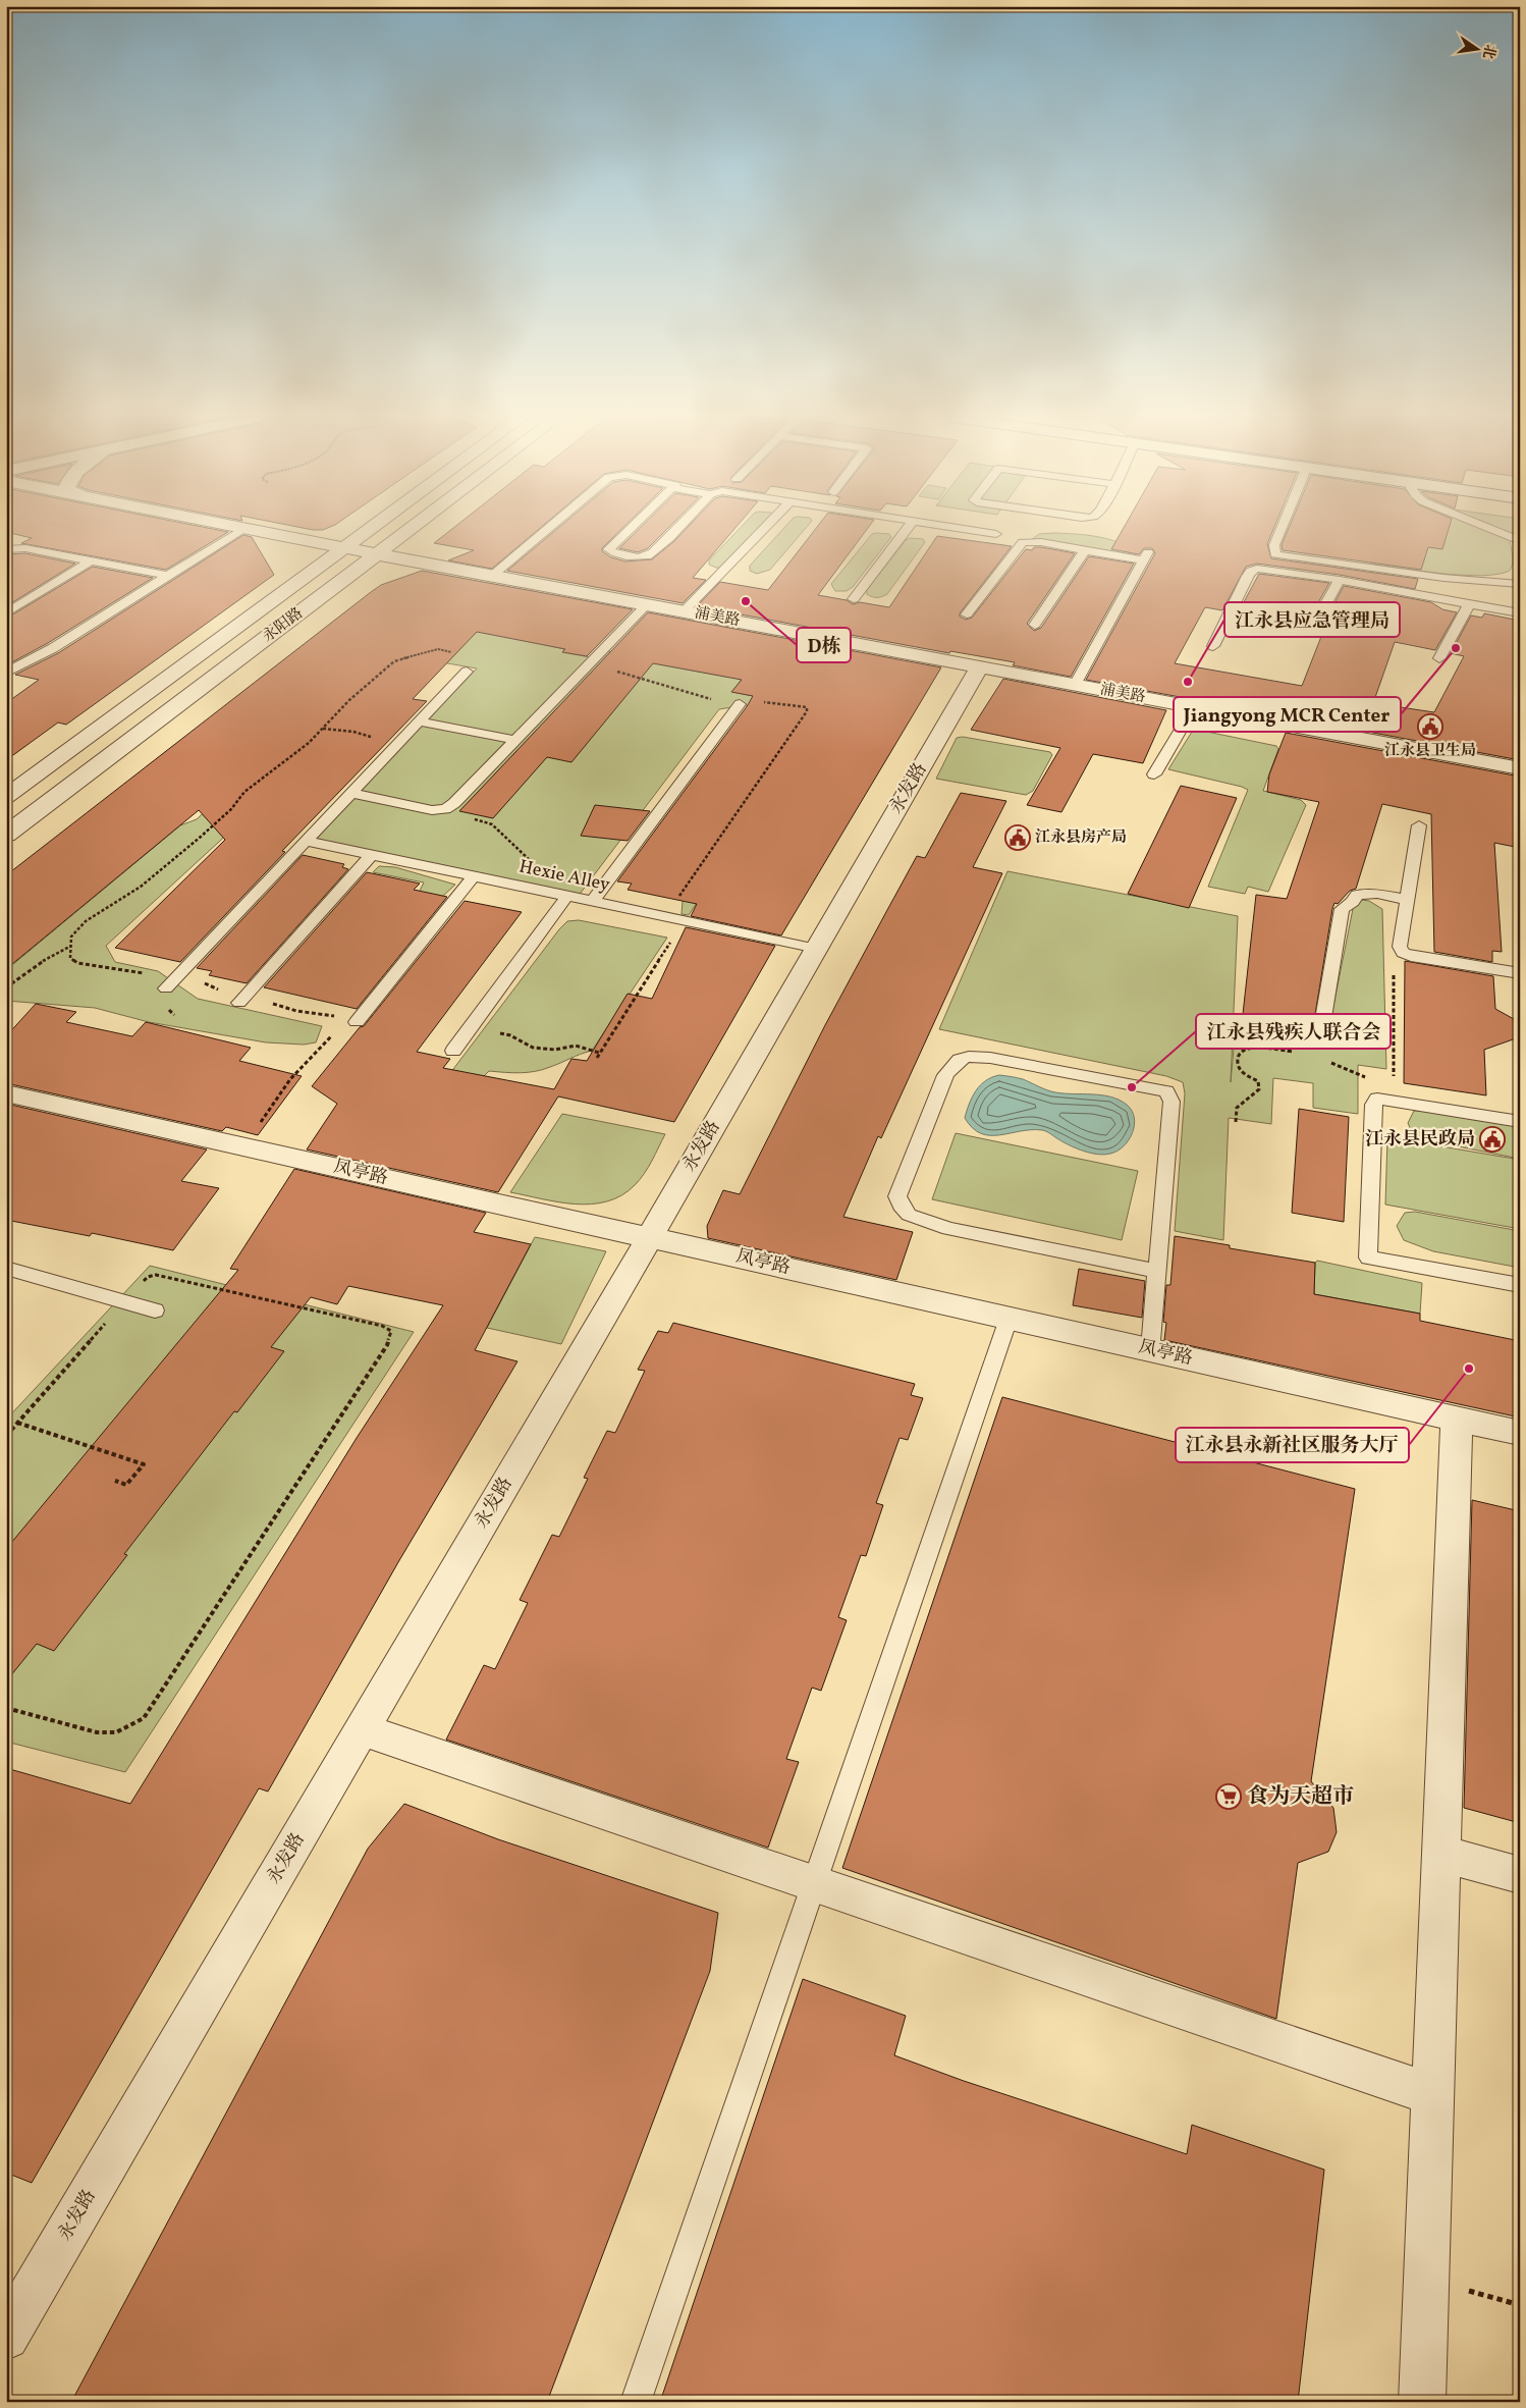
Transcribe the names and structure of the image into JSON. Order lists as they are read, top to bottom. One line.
{"streets":{"street":["浦美路","永阳路","永发路","凤亭路"],"lane":["Hexie Alley"]},"crossings":[["浦美路","永阳路"],["浦美路","永发路"],["永发路","Hexie Alley"],["永发路","凤亭路"]],"places":{"other":["D栋","Jiangyong MCR Center","江永县应急管理局","江永县残疾人联合会","江永县永新社区服务大厅"],"public building":["江永县卫生局","江永县房产局","江永县民政局"],"supermarket":["食为天超市"]},"north":"right"}
